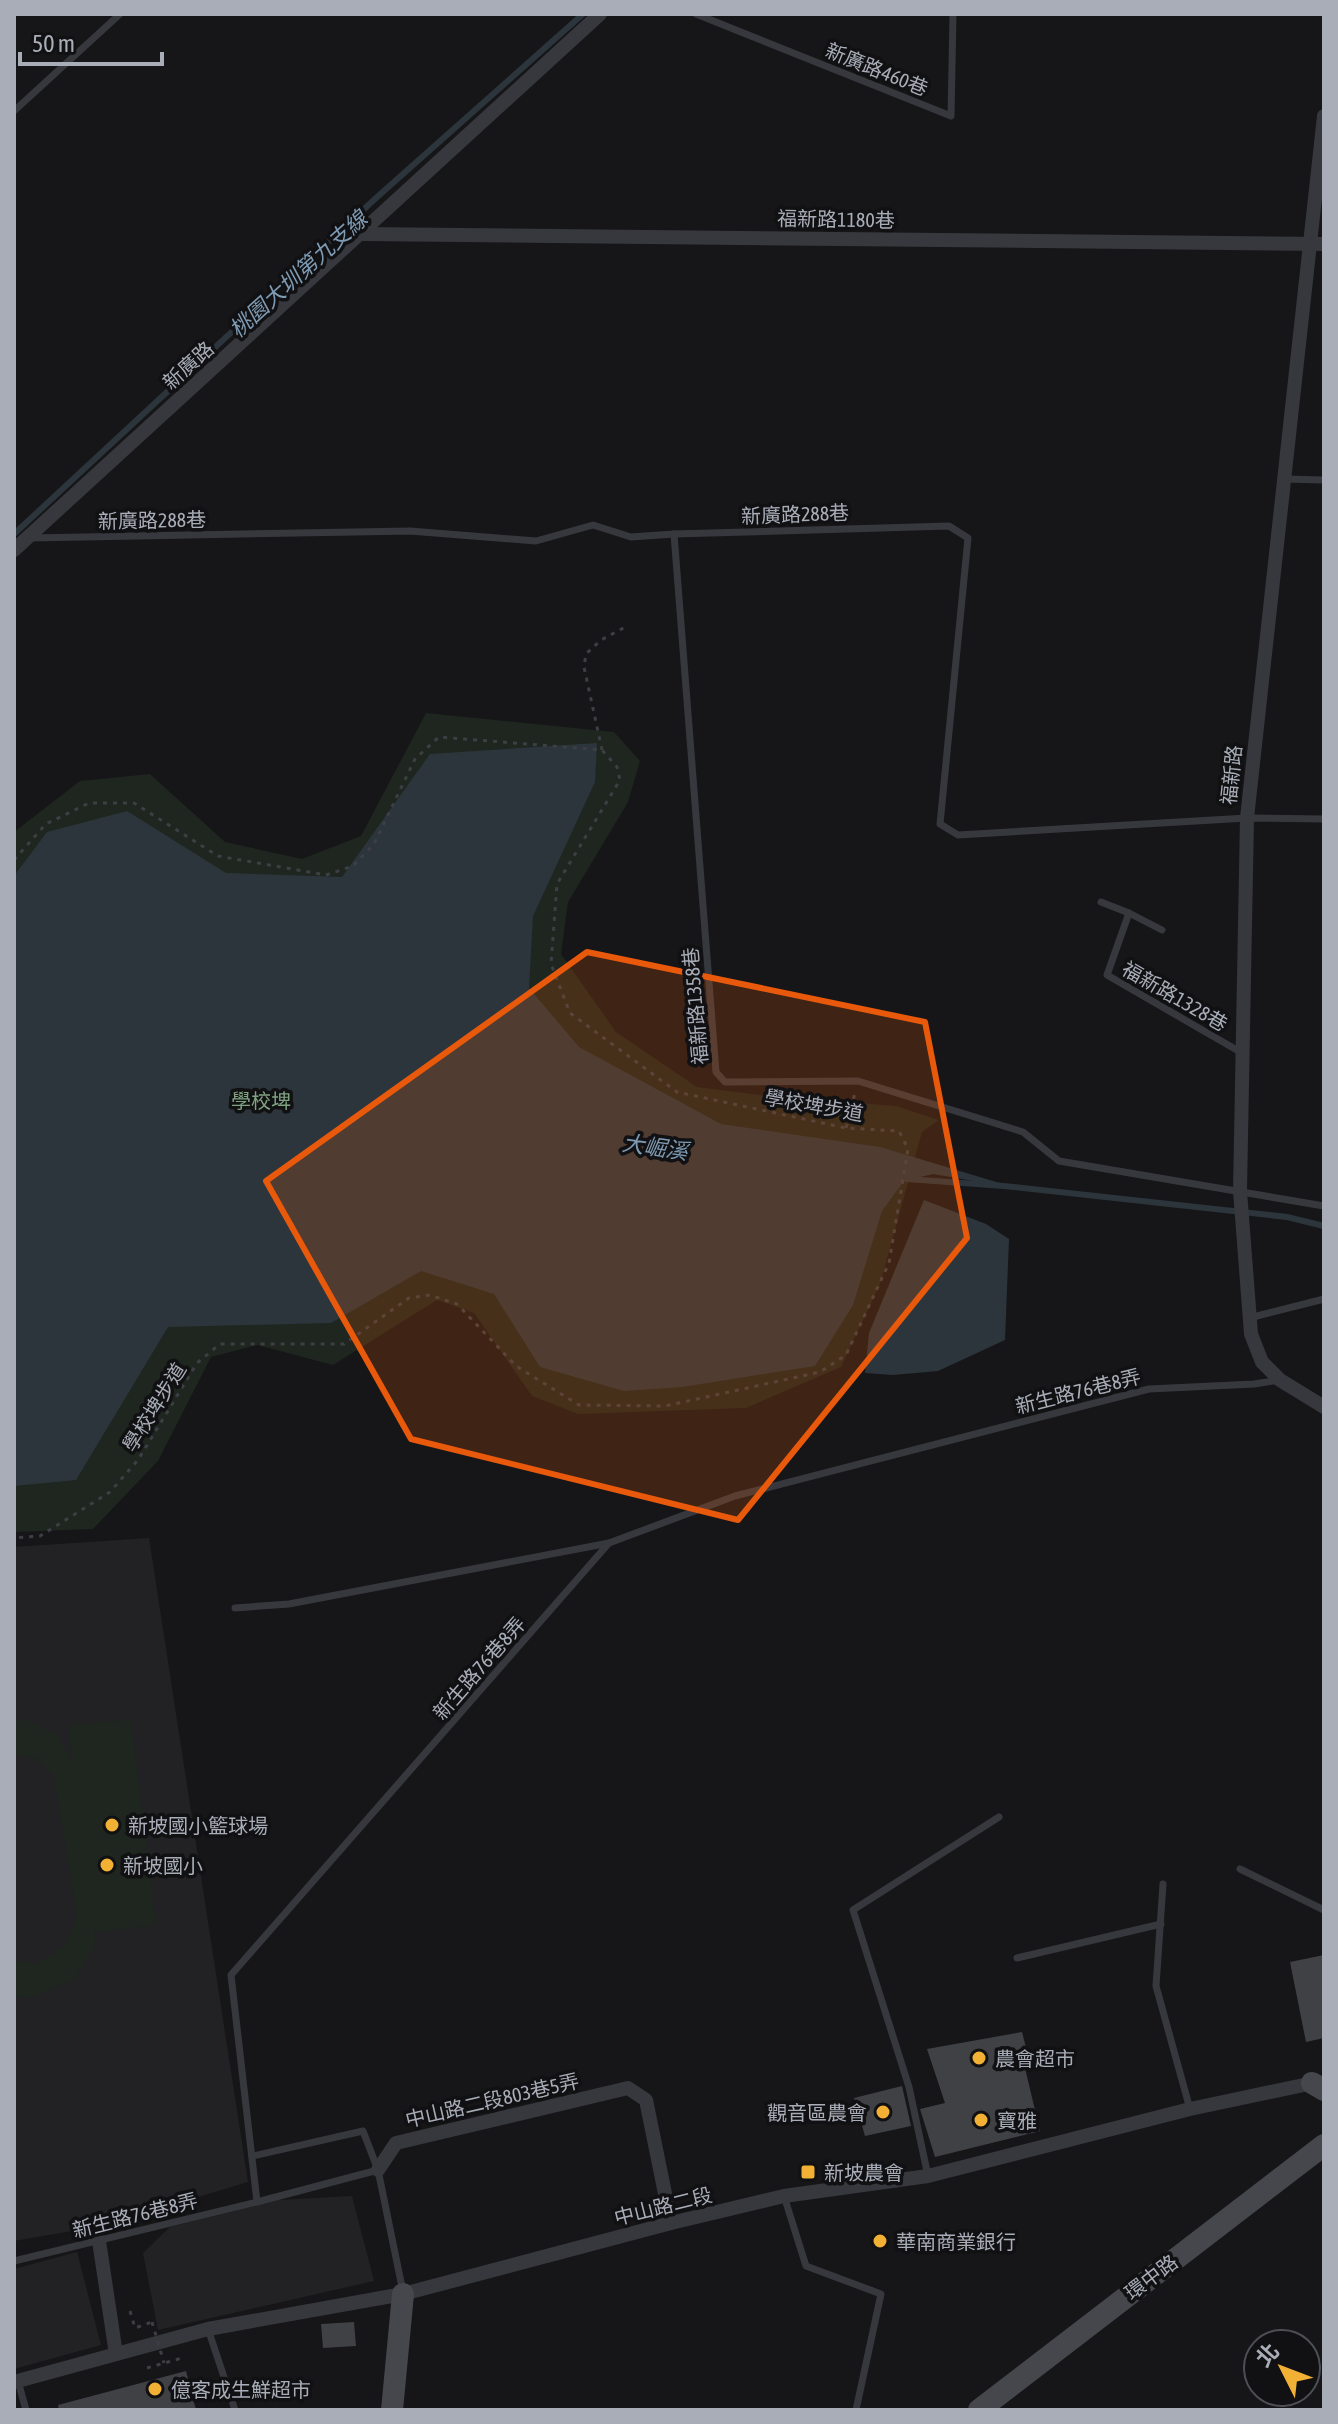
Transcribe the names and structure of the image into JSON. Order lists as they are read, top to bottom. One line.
{"streets":{"main road":["環中路"],"street":["福新路1180巷","新廣路","福新路","中山路二段803巷5弄","中山路二段"],"lane":["新廣路460巷","新廣路288巷","福新路1328巷","福新路1358巷","新生路76巷8弄"],"path":["學校埤步道"]},"crossings":[["福新路1180巷","新廣路"],["福新路1180巷","福新路"],["新廣路","新廣路288巷"],["新廣路288巷","福新路"],["新廣路288巷","福新路1358巷"],["福新路","福新路1328巷"],["福新路","福新路1358巷"],["福新路","新生路76巷8弄"],["中山路二段803巷5弄","中山路二段"]],"water":["桃園大圳第九支線","大崛溪"],"parks":["學校埤"],"places":{"other":["新坡國小籃球場","新坡國小","農會超市","觀音區農會","寶雅","華南商業銀行","億客成生鮮超市"],"transit":["新坡農會"]},"scale_bar":"50 m","north":"top left"}
